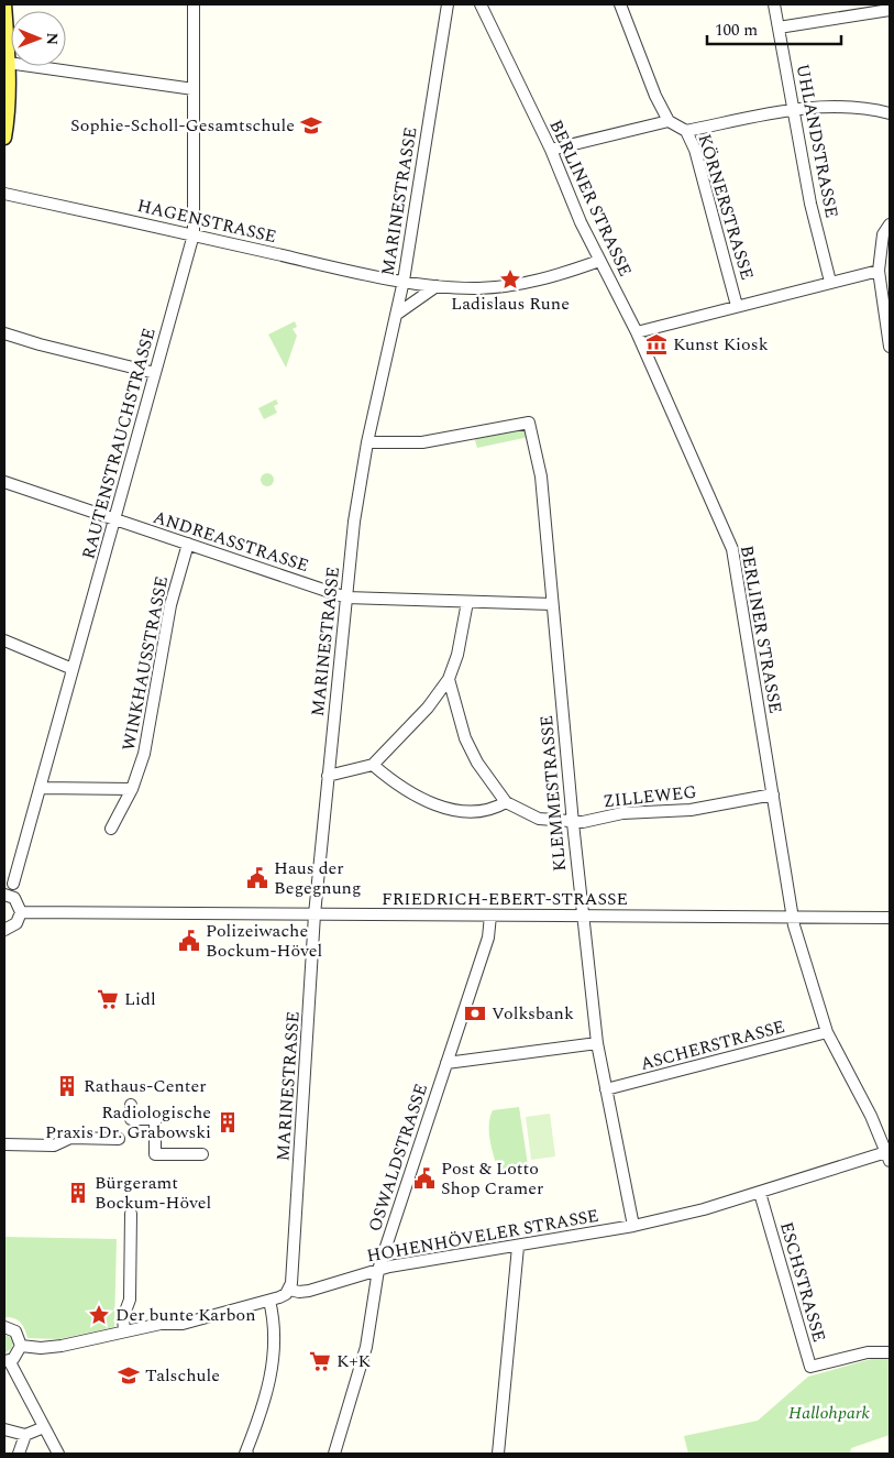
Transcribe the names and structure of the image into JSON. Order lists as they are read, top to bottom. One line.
{"streets":{"street":["UHLANDSTRASSE","BERLINER STRASSE","MARINESTRASSE","KÖRNERSTRASSE","HAGENSTRASSE","RAUTENSTRAUCHSTRASSE","ANDREASSTRASSE","WINKHAUSSTRASSE","KLEMMESTRASSE","ZILLEWEG","FRIEDRICH-EBERT-STRASSE","ASCHERSTRASSE","OSWALDSTRASSE","HOHENHÖVELER STRASSE","ESCHSTRASSE"]},"crossings":[["BERLINER STRASSE","HAGENSTRASSE"],["BERLINER STRASSE","ZILLEWEG"],["BERLINER STRASSE","FRIEDRICH-EBERT-STRASSE"],["BERLINER STRASSE","ASCHERSTRASSE"],["BERLINER STRASSE","HOHENHÖVELER STRASSE"],["MARINESTRASSE","HAGENSTRASSE"],["MARINESTRASSE","ANDREASSTRASSE"],["MARINESTRASSE","KLEMMESTRASSE"],["MARINESTRASSE","FRIEDRICH-EBERT-STRASSE"],["MARINESTRASSE","HOHENHÖVELER STRASSE"],["HAGENSTRASSE","RAUTENSTRAUCHSTRASSE"],["RAUTENSTRAUCHSTRASSE","ANDREASSTRASSE"],["ANDREASSTRASSE","WINKHAUSSTRASSE"],["ANDREASSTRASSE","KLEMMESTRASSE"],["KLEMMESTRASSE","ZILLEWEG"],["KLEMMESTRASSE","FRIEDRICH-EBERT-STRASSE"],["KLEMMESTRASSE","ASCHERSTRASSE"],["KLEMMESTRASSE","HOHENHÖVELER STRASSE"],["FRIEDRICH-EBERT-STRASSE","OSWALDSTRASSE"],["OSWALDSTRASSE","HOHENHÖVELER STRASSE"],["HOHENHÖVELER STRASSE","ESCHSTRASSE"]],"parks":["Hallohpark"],"places":{"school or university":["Sophie-Scholl-Gesamtschule","Talschule"],"place":["Ladislaus Rune","Der bunte Karbon"],"museum":["Kunst Kiosk"],"public building":["Haus der Begegnung","Polizeiwache Bockum-Hövel","Post & Lotto Shop Cramer"],"supermarket":["Lidl","K+K"],"bank":["Volksbank"],"building":["Rathaus-Center","Radiologische Praxis Dr. Grabowski","Bürgeramt Bockum-Hövel"]},"scale_bar":"100 m","north":"right"}
